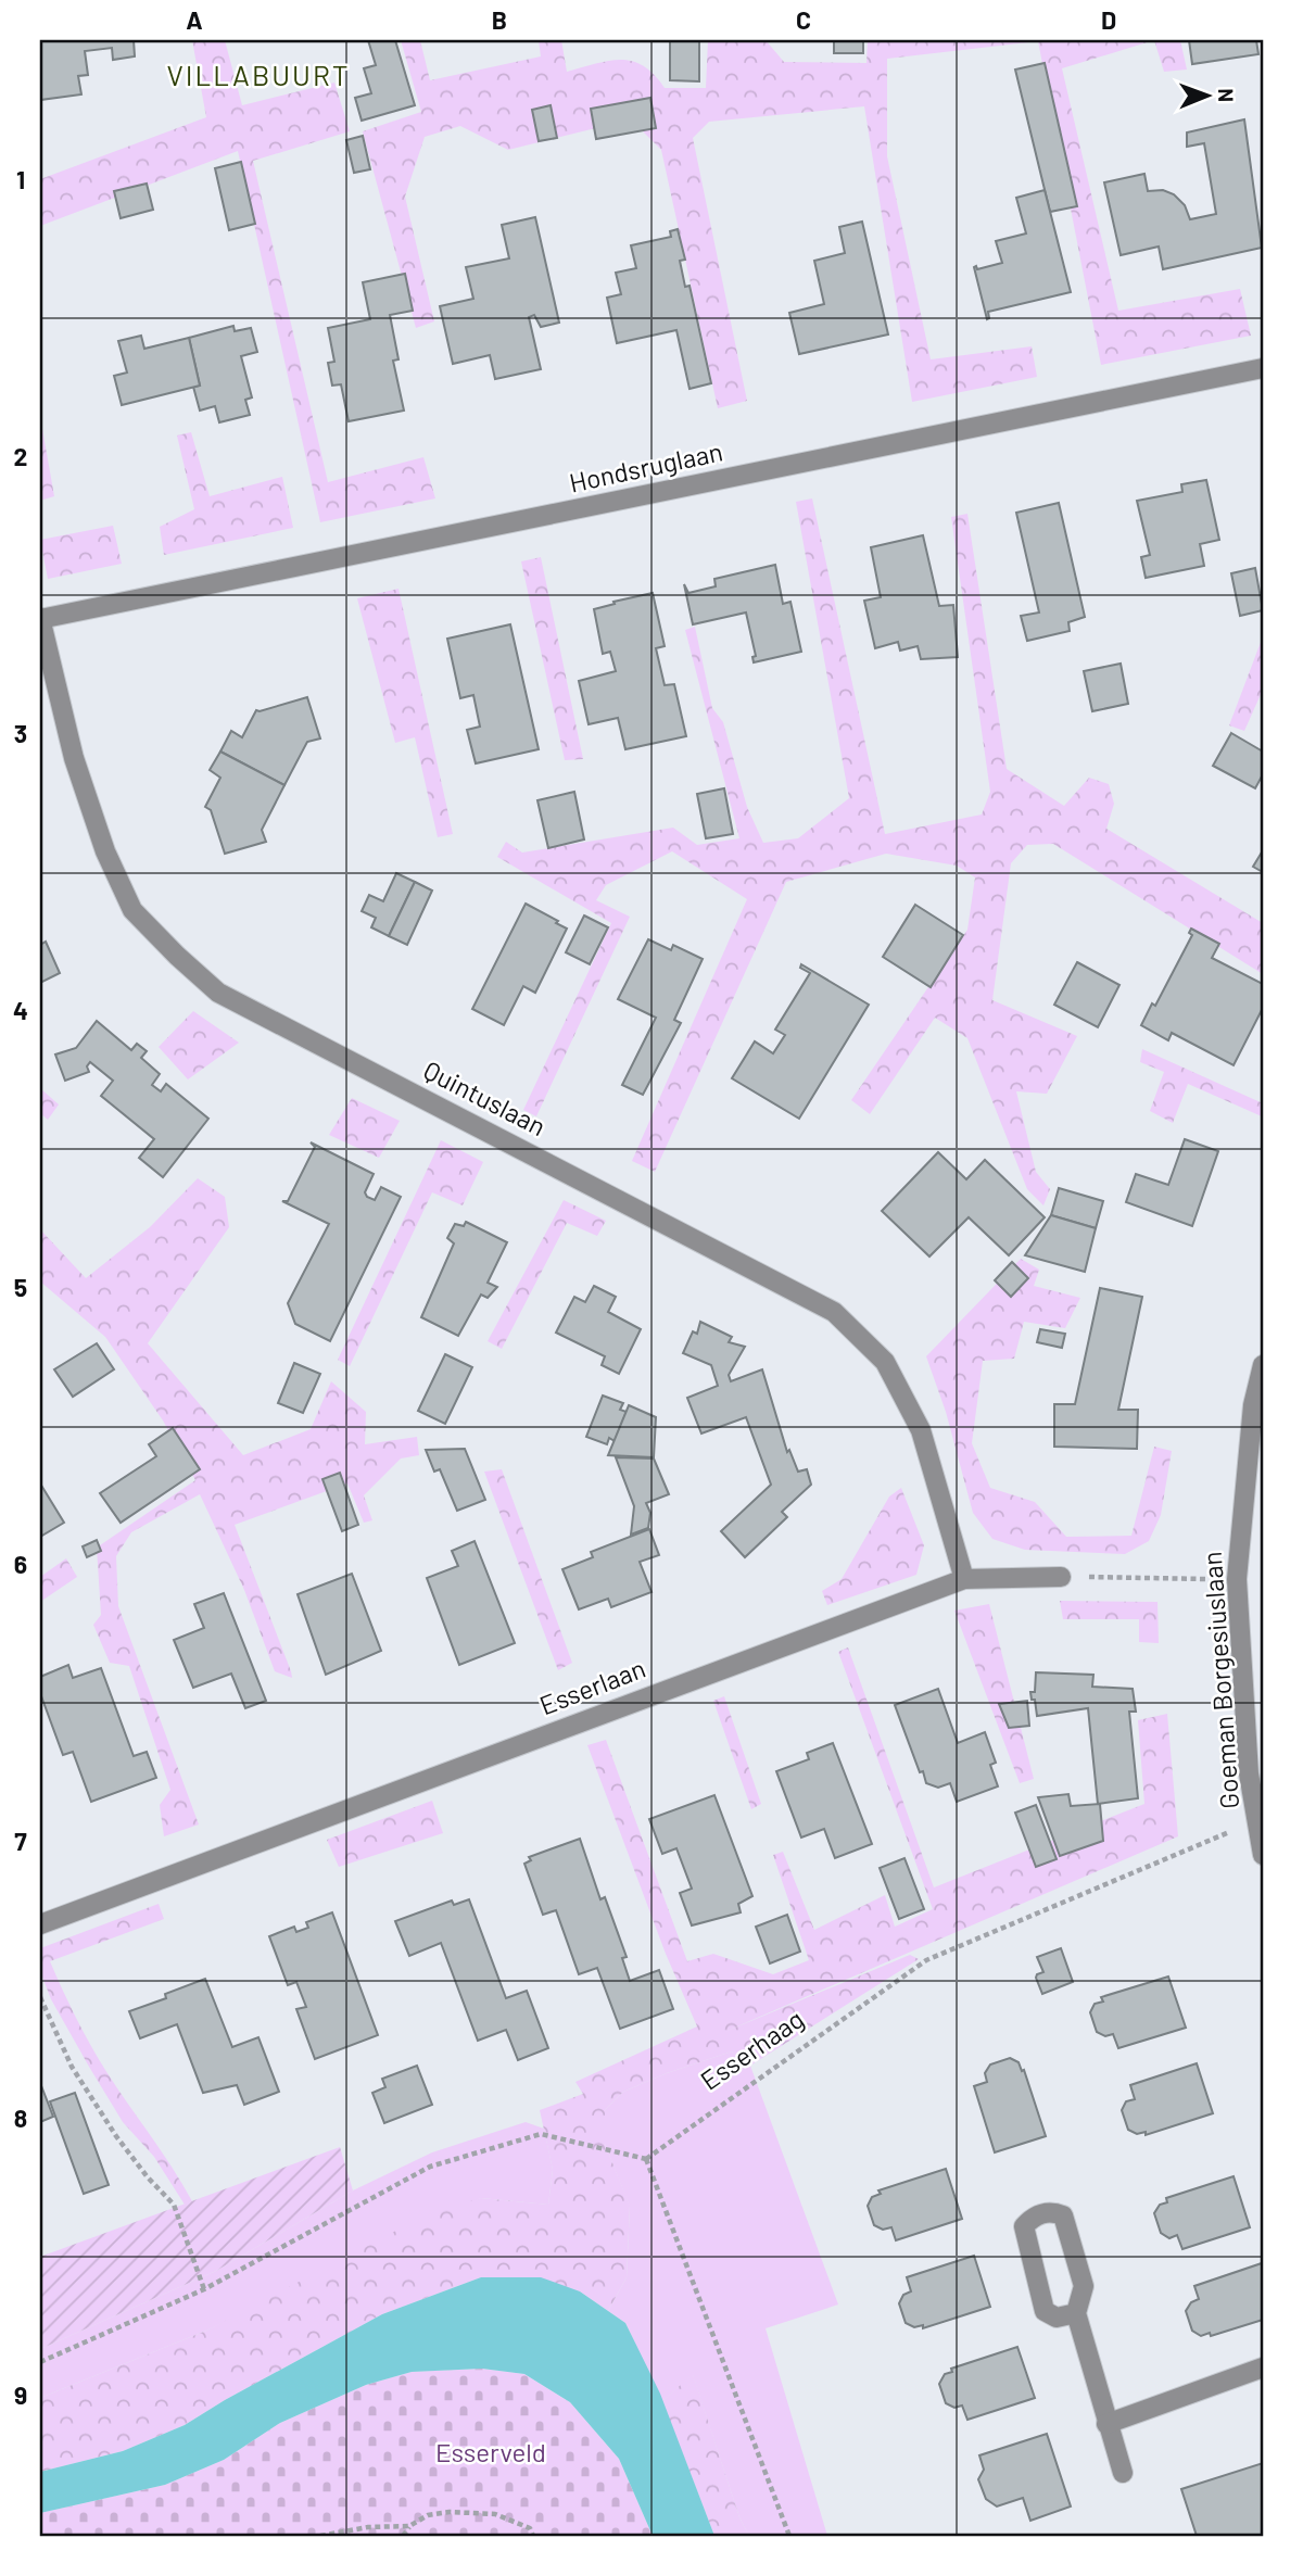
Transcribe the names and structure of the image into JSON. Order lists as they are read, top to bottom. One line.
{"streets":{"street":["Hondsruglaan","Quintuslaan","Goeman Borgesiuslaan","Esserlaan"],"path":["Esserhaag"]},"crossings":[["Hondsruglaan","Quintuslaan"],["Quintuslaan","Esserlaan"],["Goeman Borgesiuslaan","Esserhaag"]],"districts":["VILLABUURT"],"parks":["Esserveld"],"north":"right","grid":{"columns":["A","B","C","D"],"rows":["1","2","3","4","5","6","7","8","9"]}}
